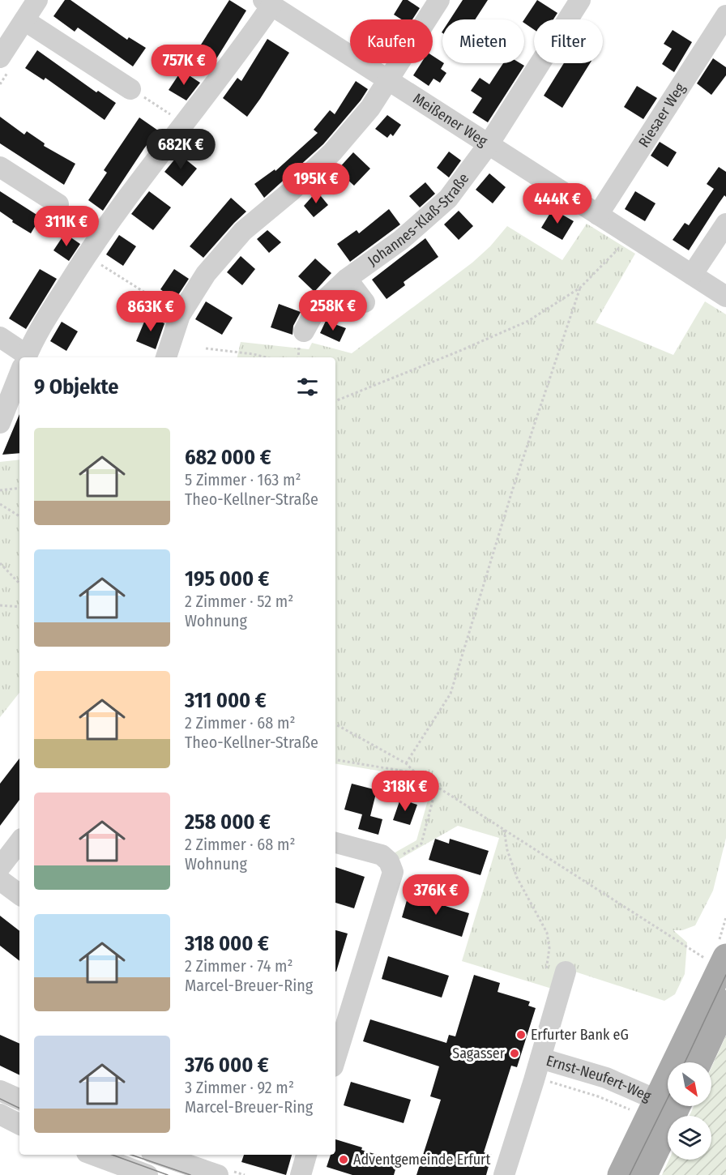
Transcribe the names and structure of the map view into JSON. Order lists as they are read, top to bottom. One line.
{"streets":{"street":["Riesaer Weg","Meißener Weg","Johannes-Klaß-Straße","Ernst-Neufert-Weg"]},"crossings":[["Riesaer Weg","Meißener Weg"],["Meißener Weg","Johannes-Klaß-Straße"]],"places":["Erfurter Bank eG","Sagasser","Adventgemeinde Erfurt"],"north":"bottom right","page":{"chip":["Kaufen","Mieten","Filter"],"price":["757K €","682K €","195K €","444K €","311K €","258K €","863K €","318K €","376K €"],"heading":"9 Objekte","list":[{"name":"682 000 €","note":"5 Zimmer · 163 m² · Theo-Kellner-Straße"},{"name":"195 000 €","note":"2 Zimmer · 52 m² · Wohnung"},{"name":"311 000 €","note":"2 Zimmer · 68 m² · Theo-Kellner-Straße"},{"name":"258 000 €","note":"2 Zimmer · 68 m² · Wohnung"},{"name":"318 000 €","note":"2 Zimmer · 74 m² · Marcel-Breuer-Ring"},{"name":"376 000 €","note":"3 Zimmer · 92 m² · Marcel-Breuer-Ring"}]}}
